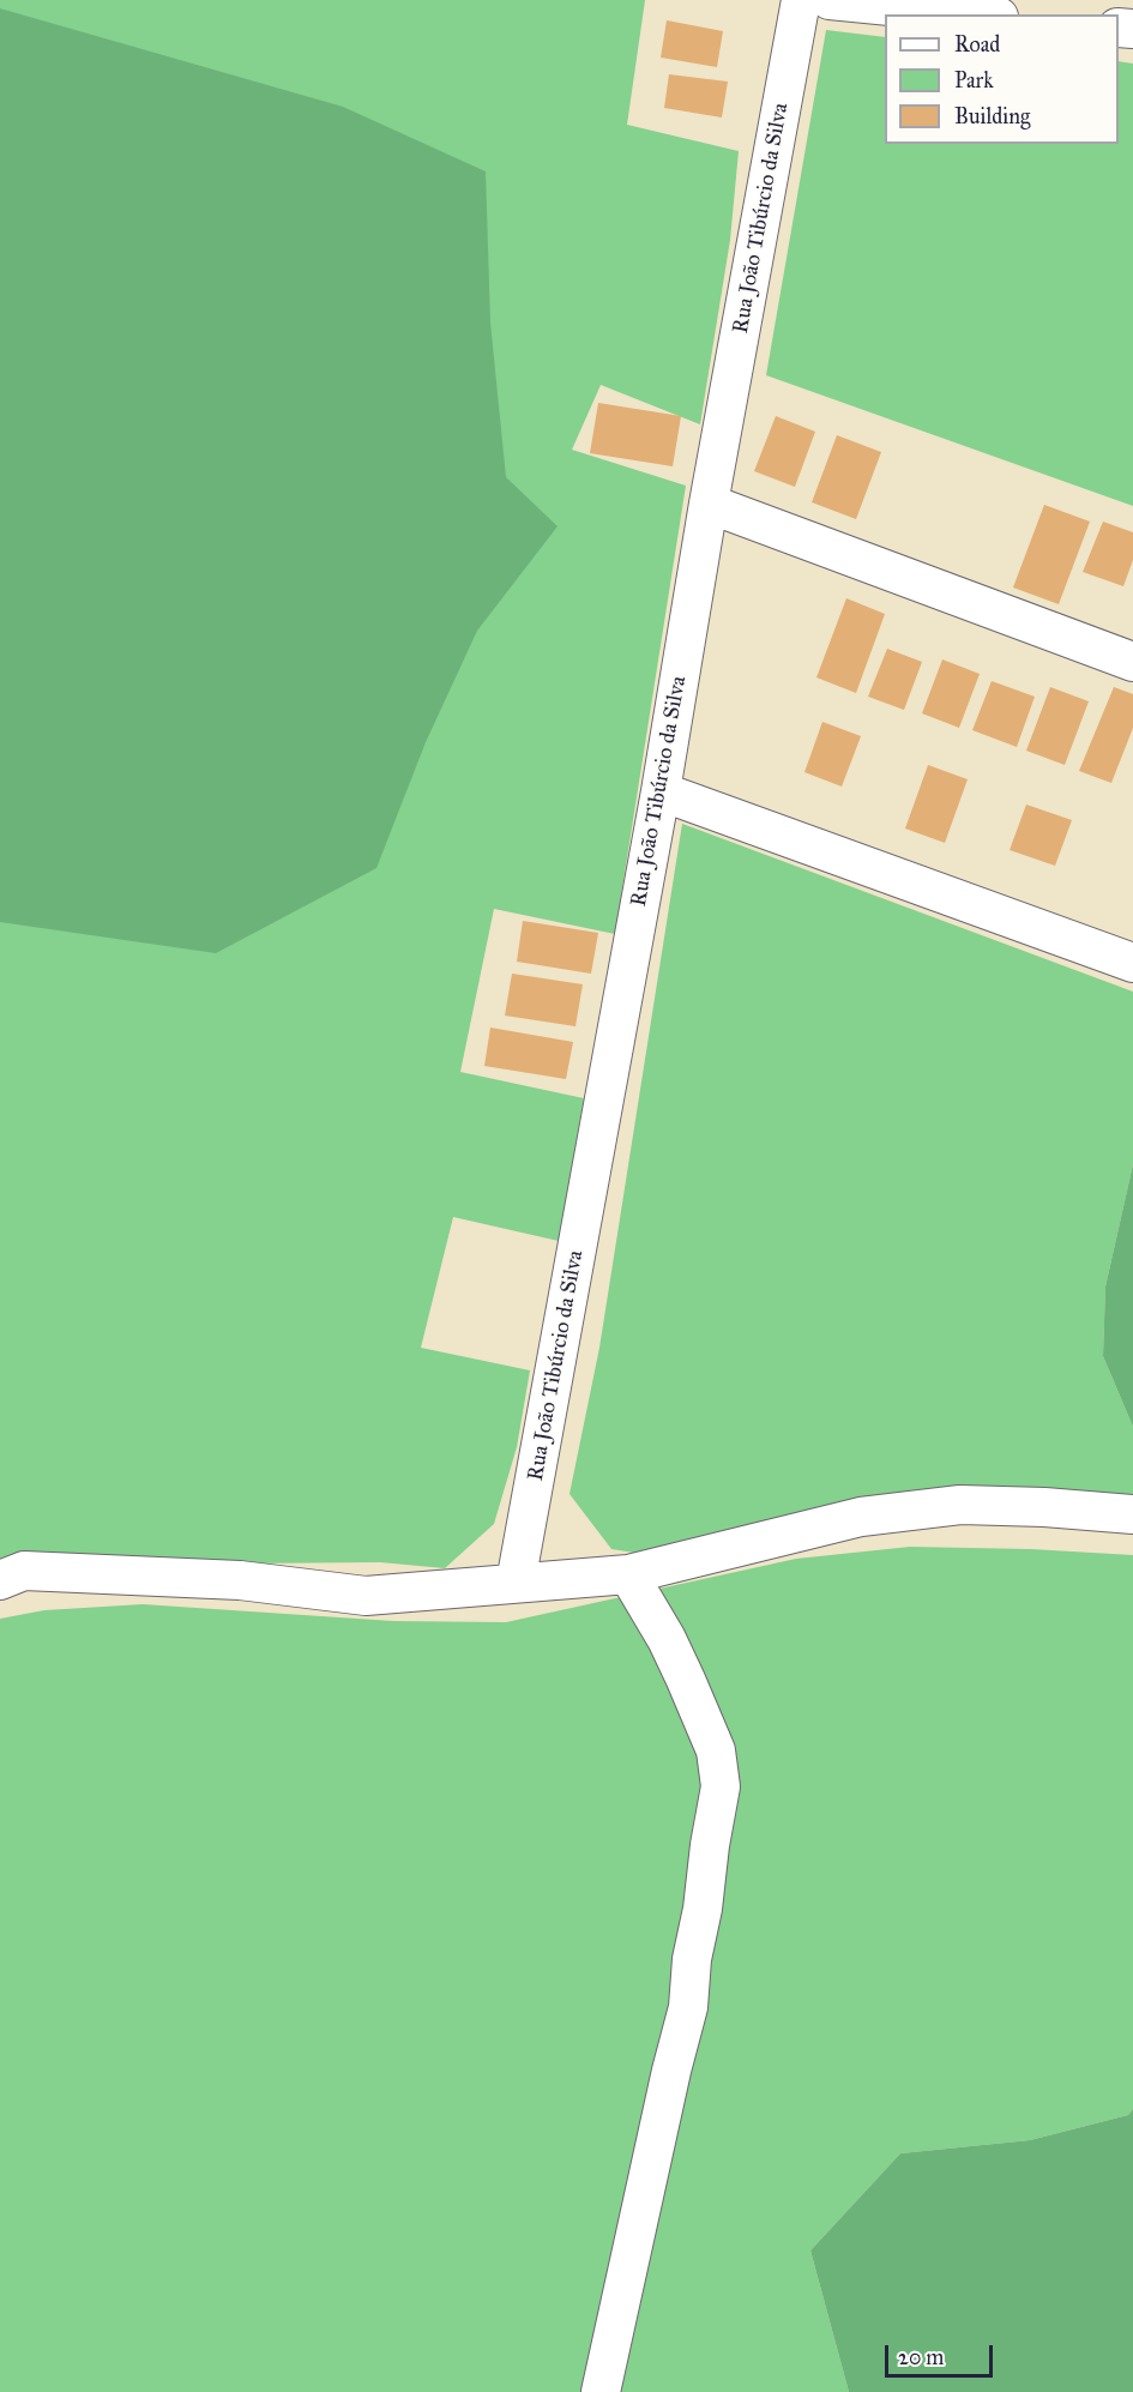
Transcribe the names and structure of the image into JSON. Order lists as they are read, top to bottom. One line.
{"streets":{"street":["Rua João Tibúrcio da Silva"]},"legend":["Road","Park","Building"],"scale_bar":"20 m"}
